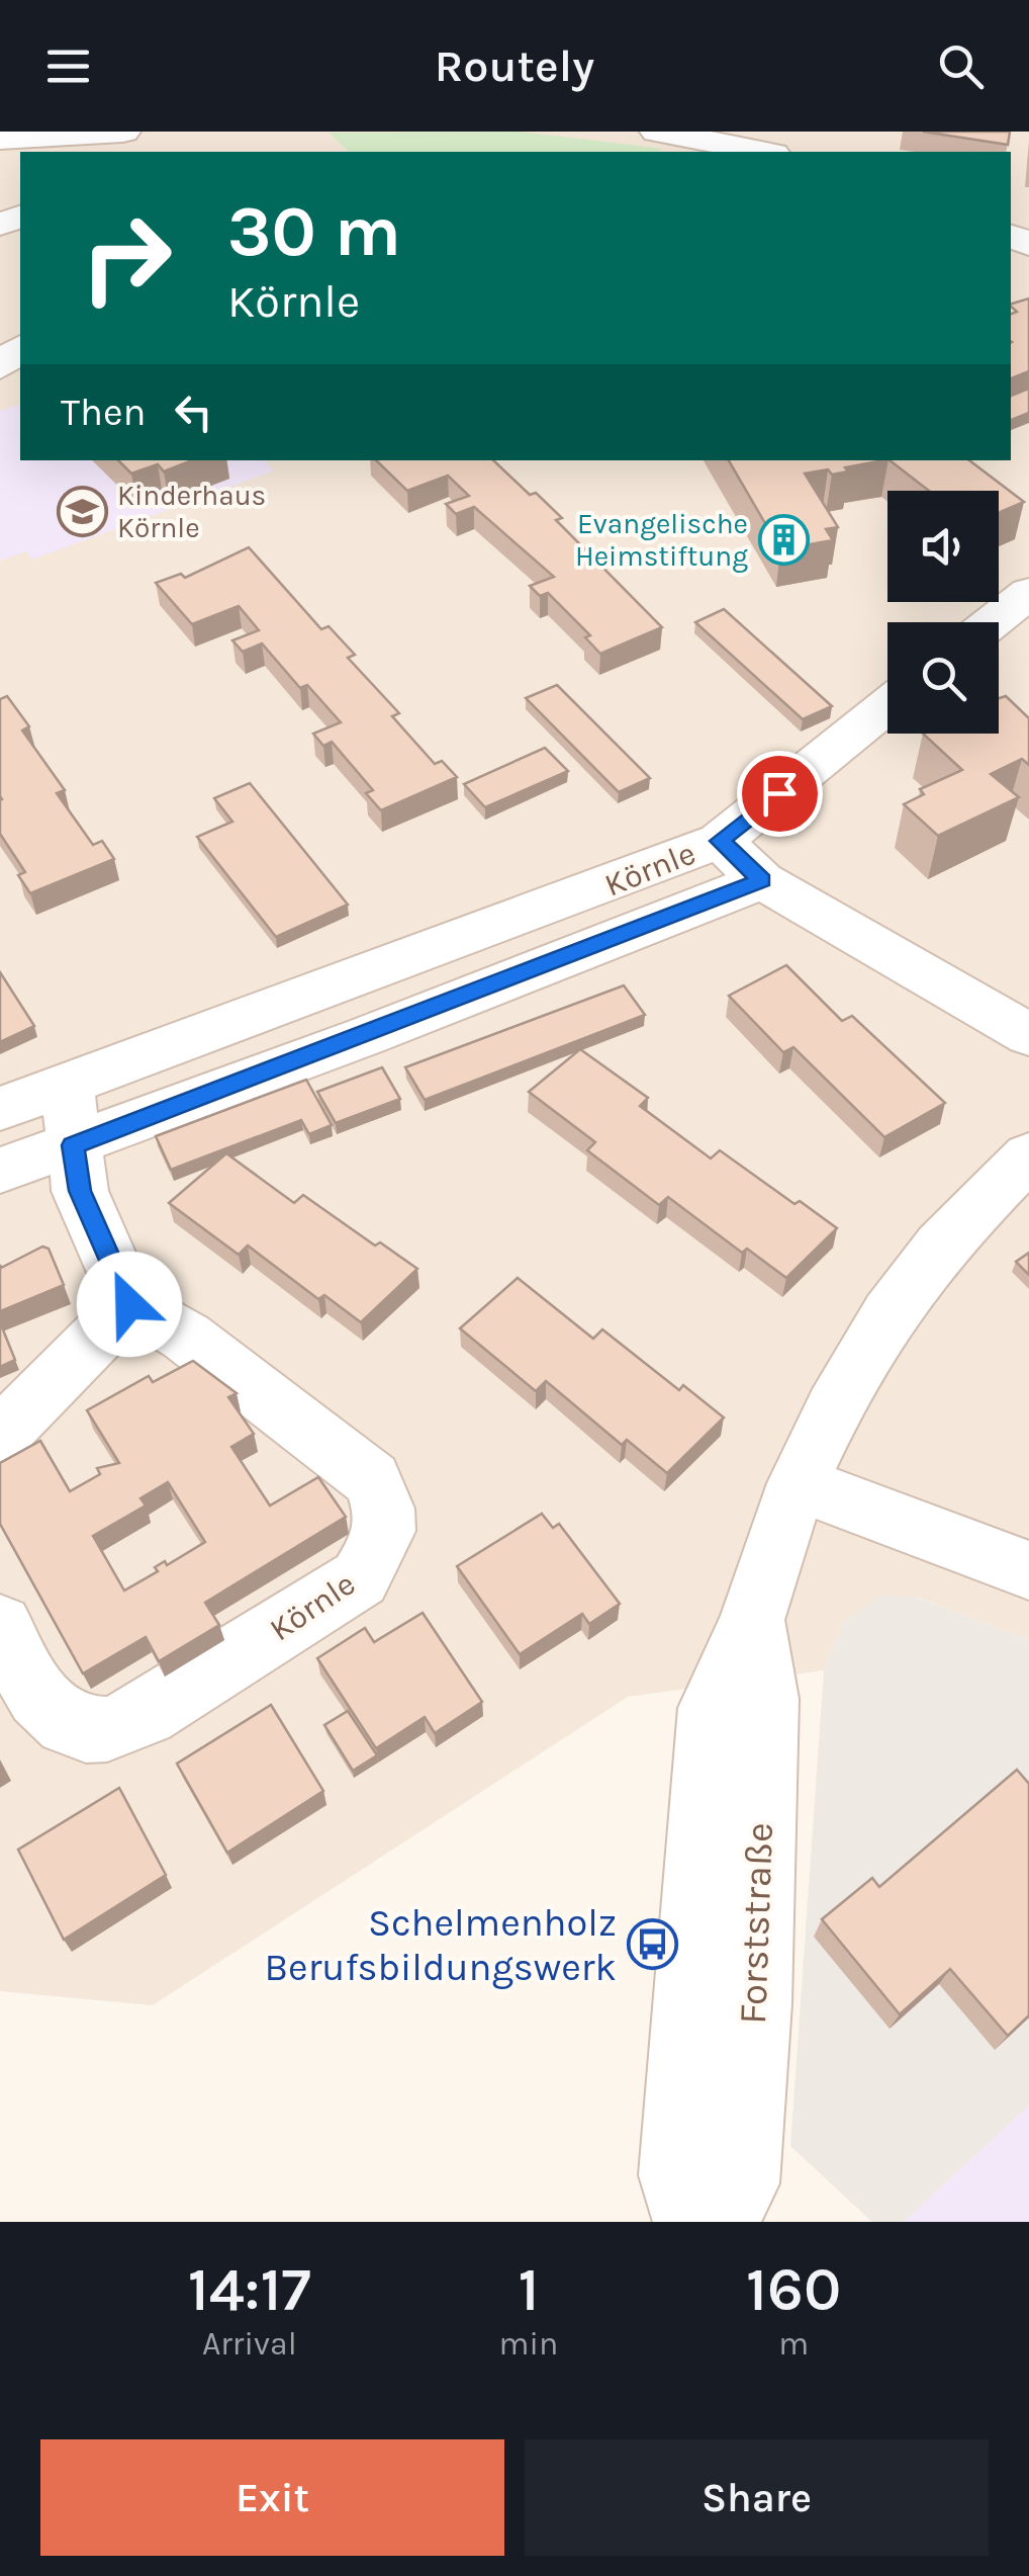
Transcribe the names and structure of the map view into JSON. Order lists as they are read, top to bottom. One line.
{"streets":{"street":["Körnle","Forststraße"]},"places":{"school or university":["Kinderhaus Körnle"],"building":["Evangelische Heimstiftung"],"bus stop":["Schelmenholz Berufsbildungswerk"]},"page":{"header":"Routely","turn":["30 m","Körnle"],"then":"Then","eta":["14:17","Arrival","1","min","160","m"],"buttons":["Exit","Share"]}}
